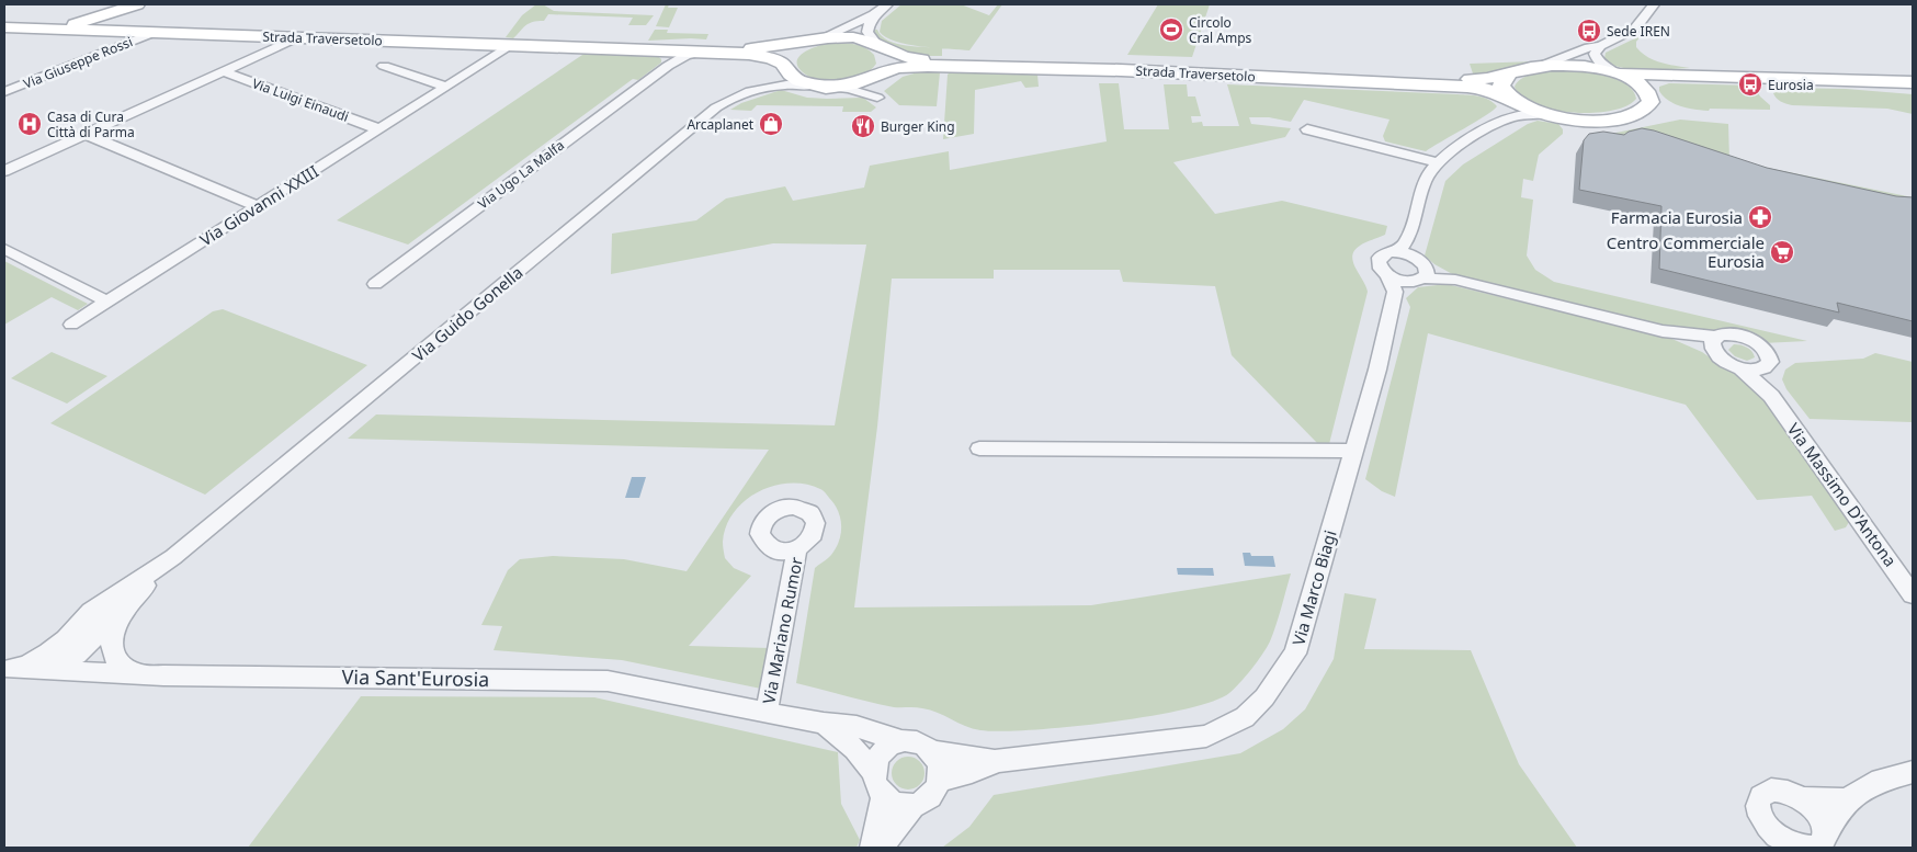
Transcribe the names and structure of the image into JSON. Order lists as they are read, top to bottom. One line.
{"streets":{"main road":["Strada Traversetolo"],"street":["Via Giuseppe Rossi","Via Luigi Einaudi","Via Ugo La Malfa","Via Giovanni XXIII","Via Guido Gonella","Via Massimo D'Antona","Via Marco Biagi","Via Mariano Rumor","Via Sant'Eurosia"]},"crossings":[["Strada Traversetolo","Via Giuseppe Rossi"],["Strada Traversetolo","Via Ugo La Malfa"],["Strada Traversetolo","Via Giovanni XXIII"],["Strada Traversetolo","Via Guido Gonella"],["Via Luigi Einaudi","Via Giovanni XXIII"],["Via Guido Gonella","Via Sant'Eurosia"],["Via Marco Biagi","Via Sant'Eurosia"],["Via Mariano Rumor","Via Sant'Eurosia"]],"places":{"sports":["Circolo Cral Amps"],"bus stop":["Sede IREN","Eurosia"],"hospital":["Casa di Cura Città di Parma"],"shop":["Arcaplanet"],"restaurant":["Burger King"],"pharmacy":["Farmacia Eurosia"],"supermarket":["Centro Commerciale Eurosia"]}}
